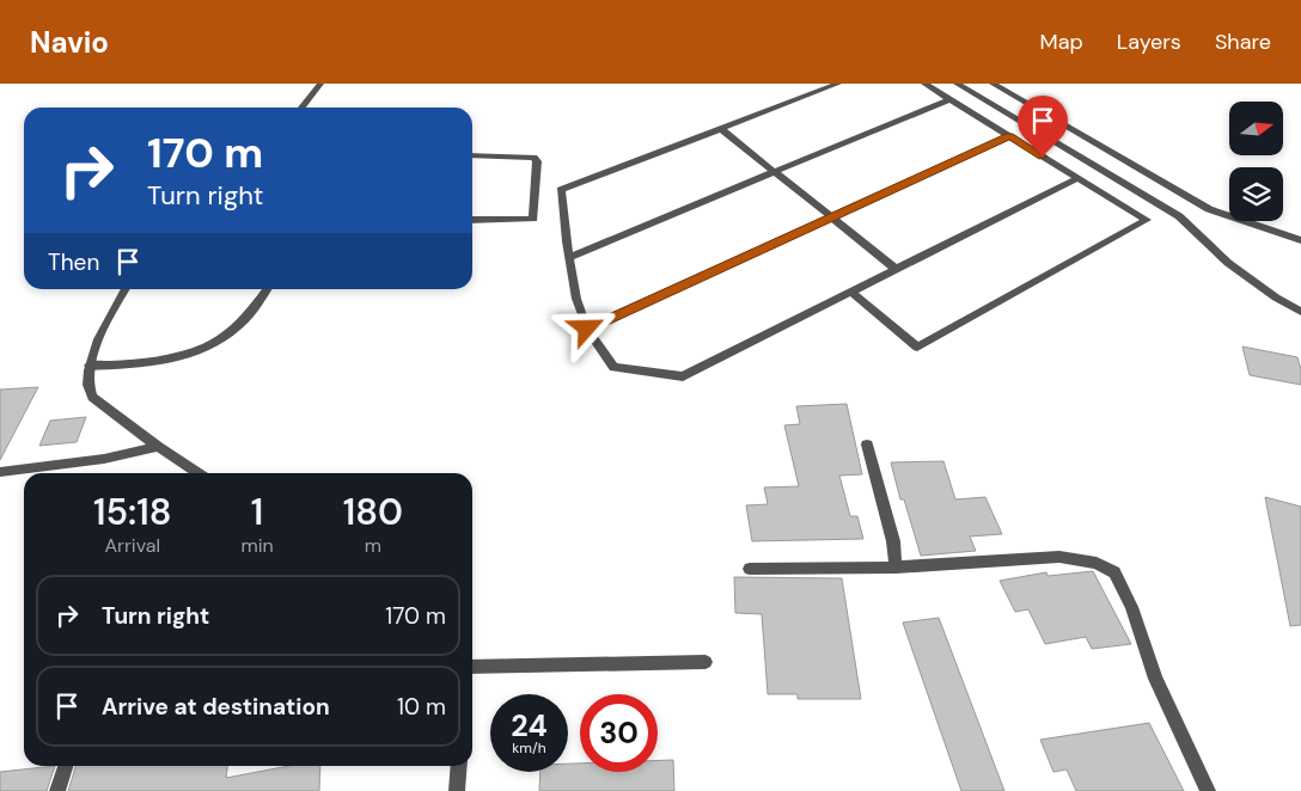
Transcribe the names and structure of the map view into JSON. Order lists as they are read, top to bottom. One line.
{"north":"right","page":{"header":"Navio","nav":["Map","Layers","Share"],"turn":["170 m","Turn right"],"then":"Then","eta":["15:18","Arrival","1","min","180","m"],"list":[{"name":"Turn right","value":"170 m"},{"name":"Arrive at destination","value":"10 m"}],"speed":"24 km/h","limit":"30"}}
